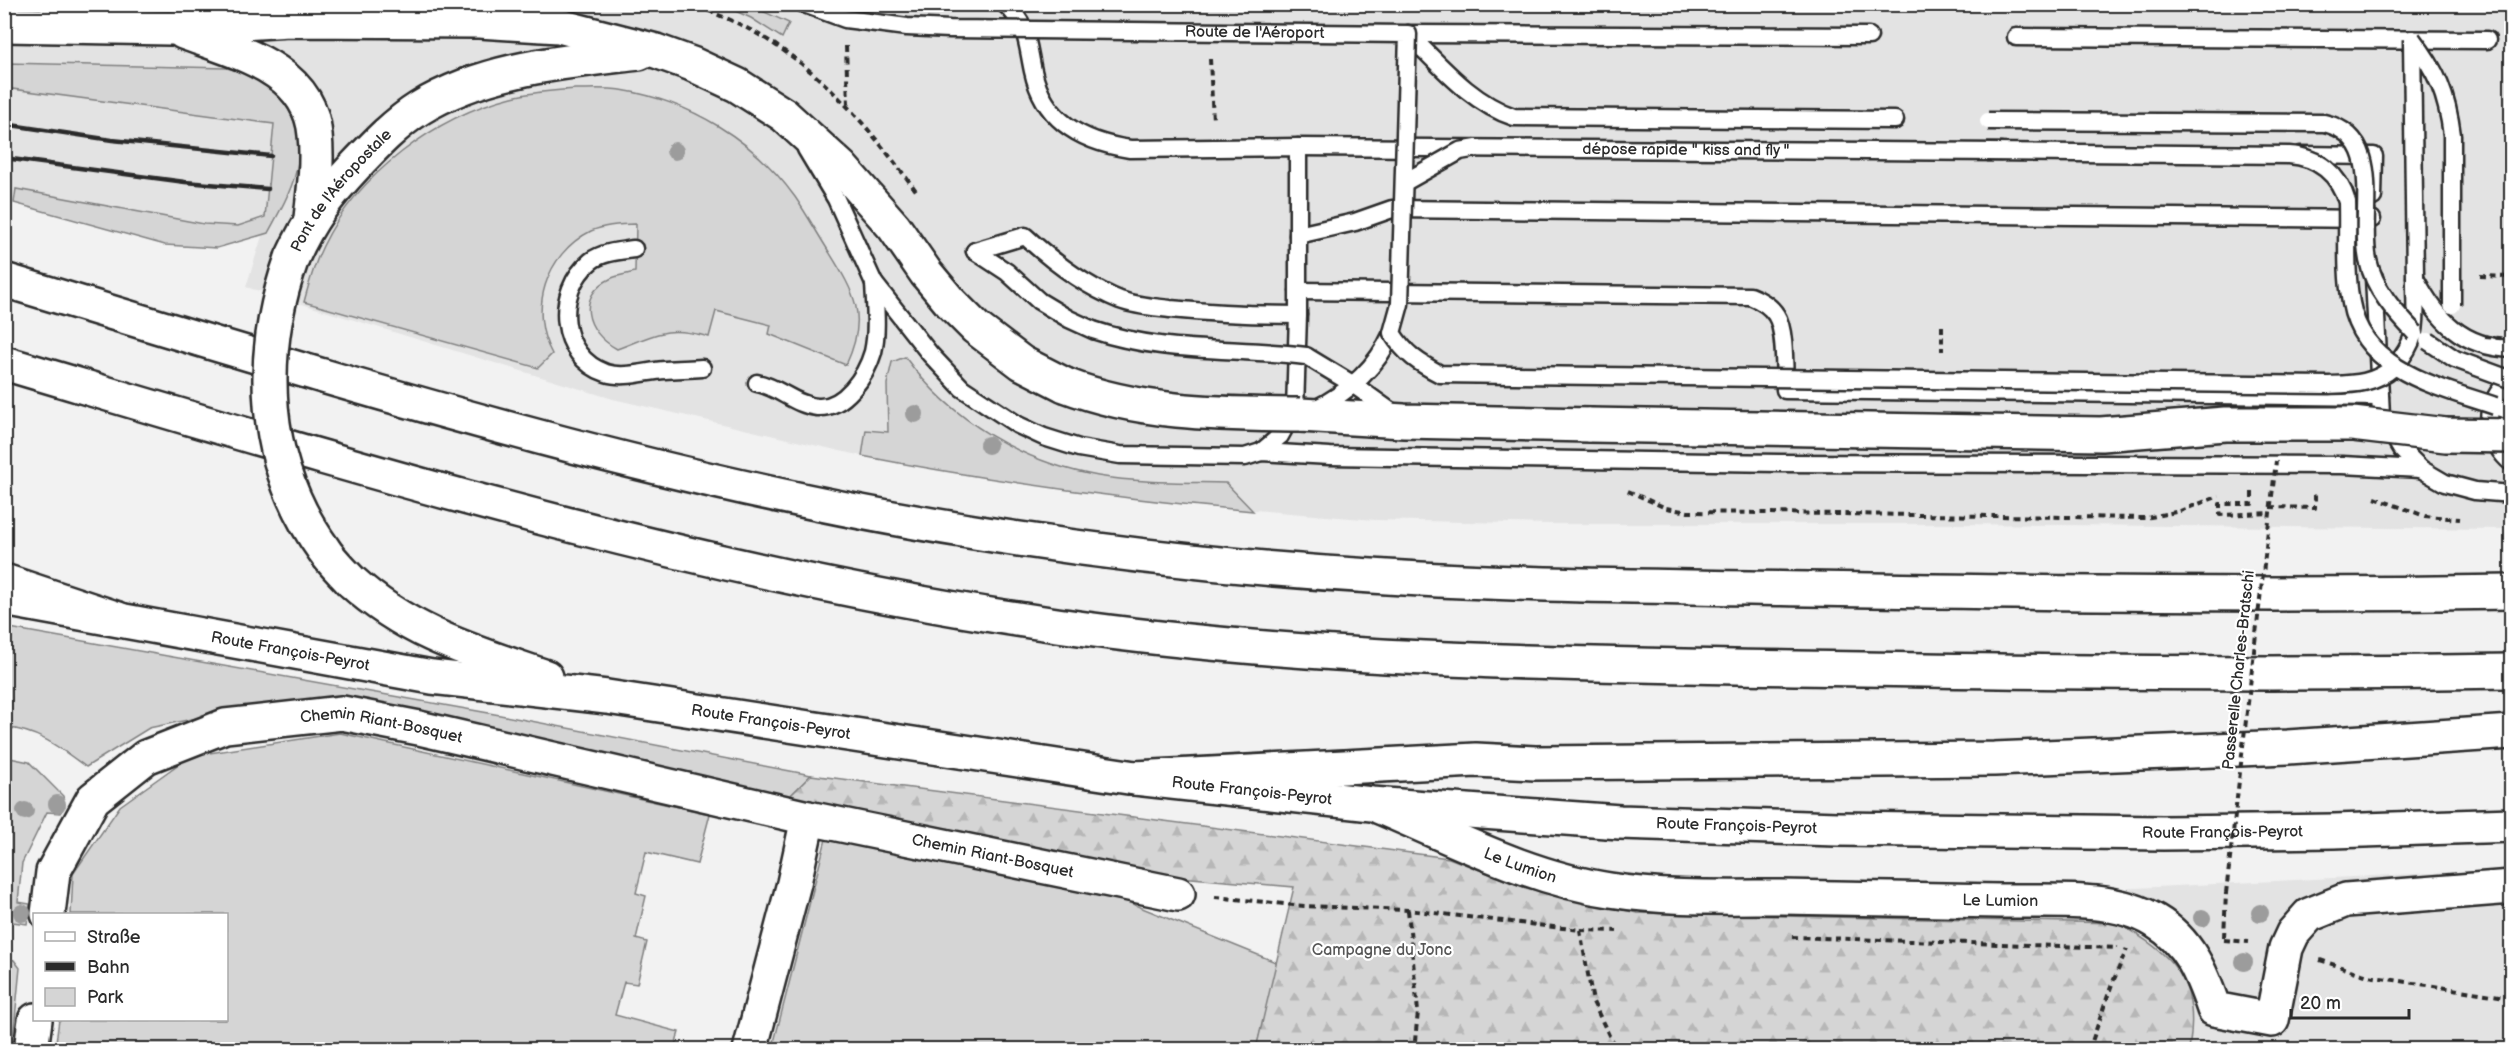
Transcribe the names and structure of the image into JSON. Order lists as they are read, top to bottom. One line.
{"streets":{"main road":["Pont de l'Aéropostale","Route François-Peyrot","Chemin Riant-Bosquet","Le Lumion"],"lane":["Route de l'Aéroport","dépose rapide \" kiss and fly \""],"path":["Passerelle Charles-Bratschi"]},"crossings":[["Pont de l'Aéropostale","Route François-Peyrot"],["Route François-Peyrot","Le Lumion"]],"parks":["Campagne du Jonc"],"legend":["Straße","Bahn","Park"],"scale_bar":"20 m"}
